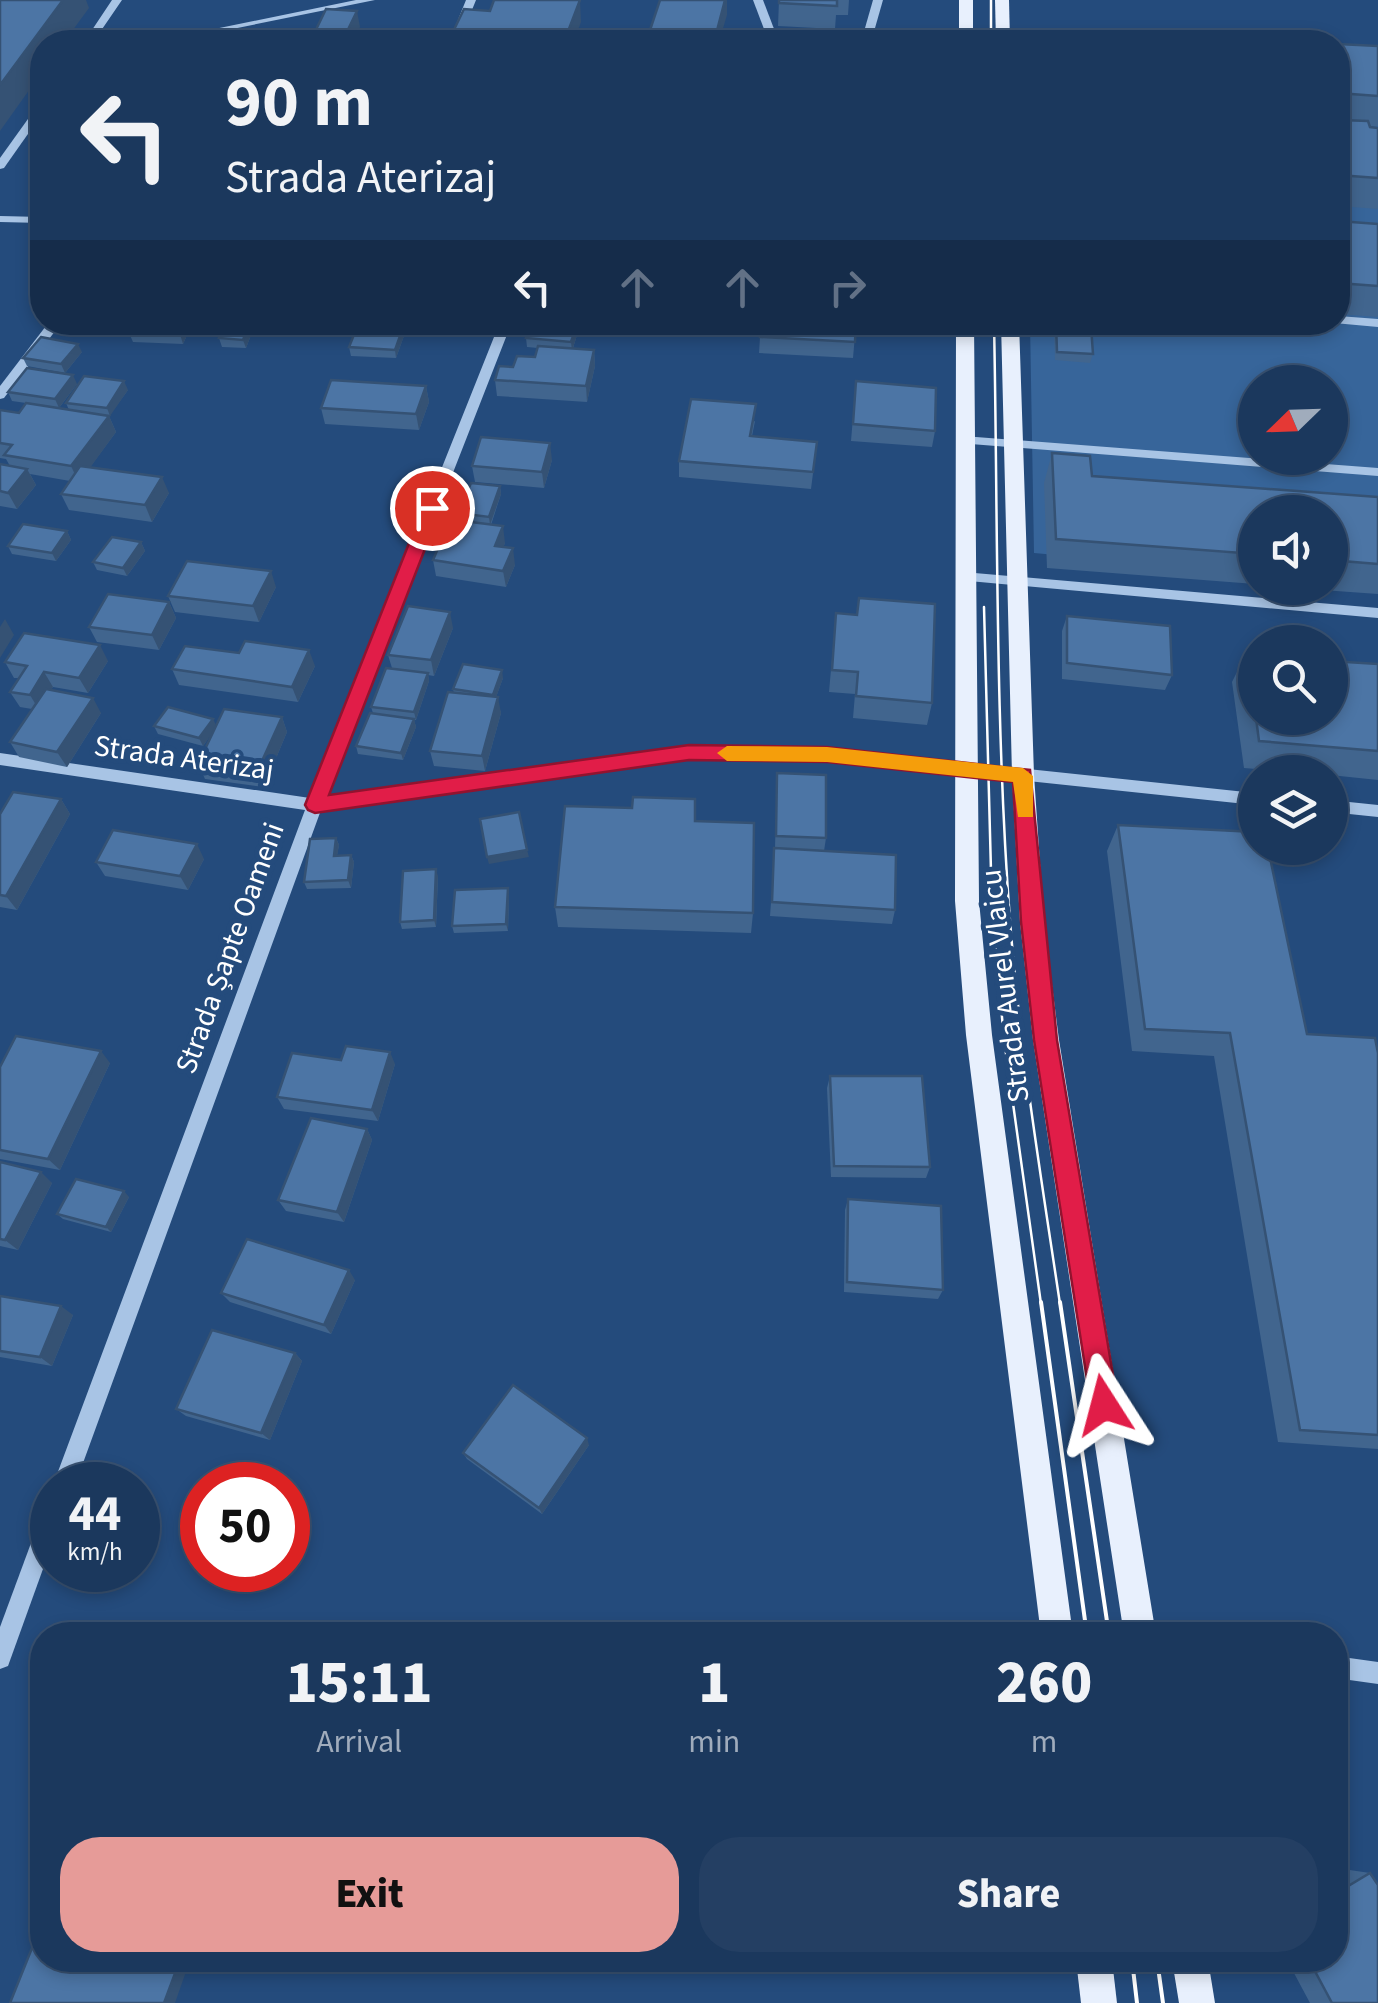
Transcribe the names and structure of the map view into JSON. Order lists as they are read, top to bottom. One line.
{"streets":{"main road":["Strada Aurel Vlaicu"],"street":["Strada Aterizaj","Strada Șapte Oameni"]},"crossings":[["Strada Aterizaj","Strada Șapte Oameni"],["Strada Aterizaj","Strada Aurel Vlaicu"]],"north":"bottom left","page":{"turn":["90 m","Strada Aterizaj"],"speed":"44 km/h","limit":"50","eta":["15:11","Arrival","1","min","260","m"],"buttons":["Exit","Share"]}}
